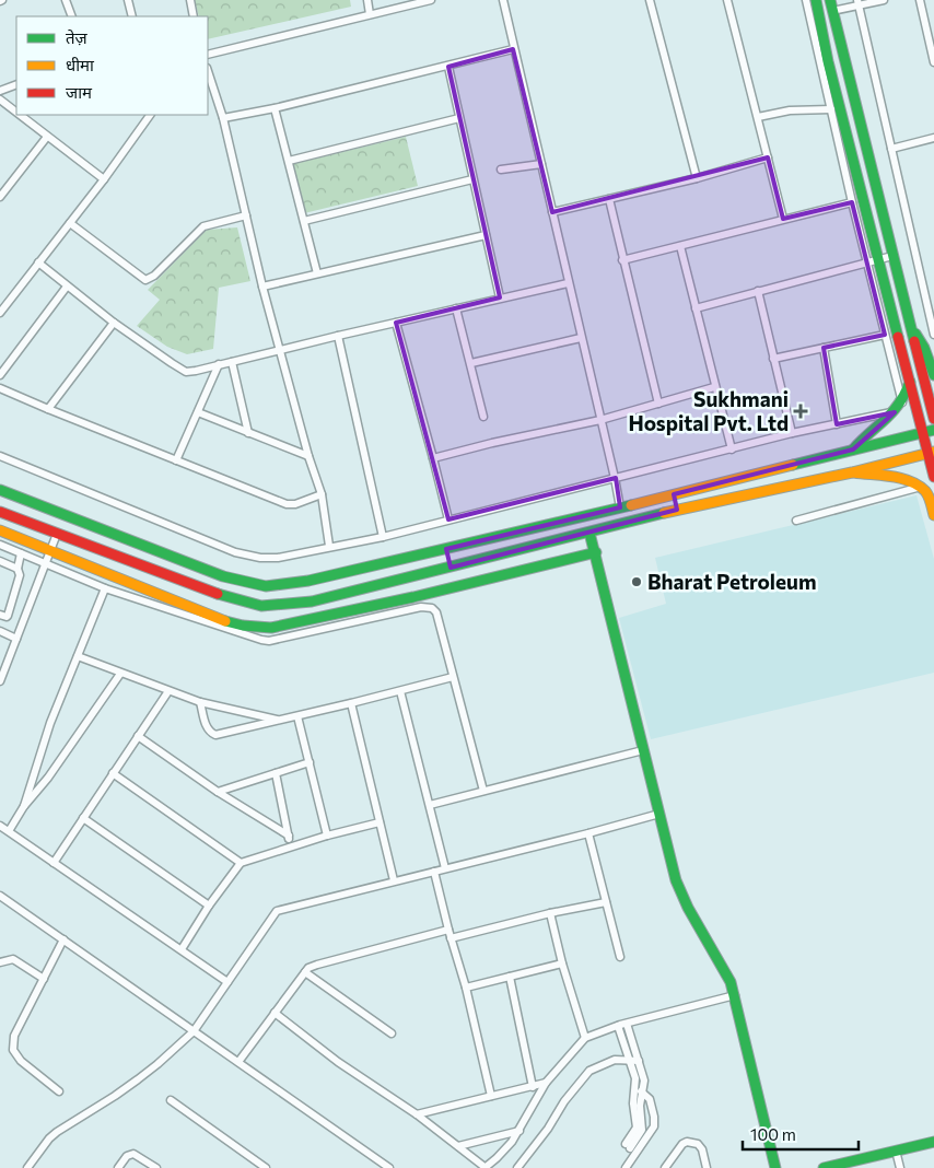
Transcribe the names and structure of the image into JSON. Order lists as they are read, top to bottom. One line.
{"places":{"health":["Sukhmani Hospital Pvt. Ltd"],"other":["Bharat Petroleum"]},"legend":["तेज़","धीमा","जाम"],"scale_bar":"100 m"}
